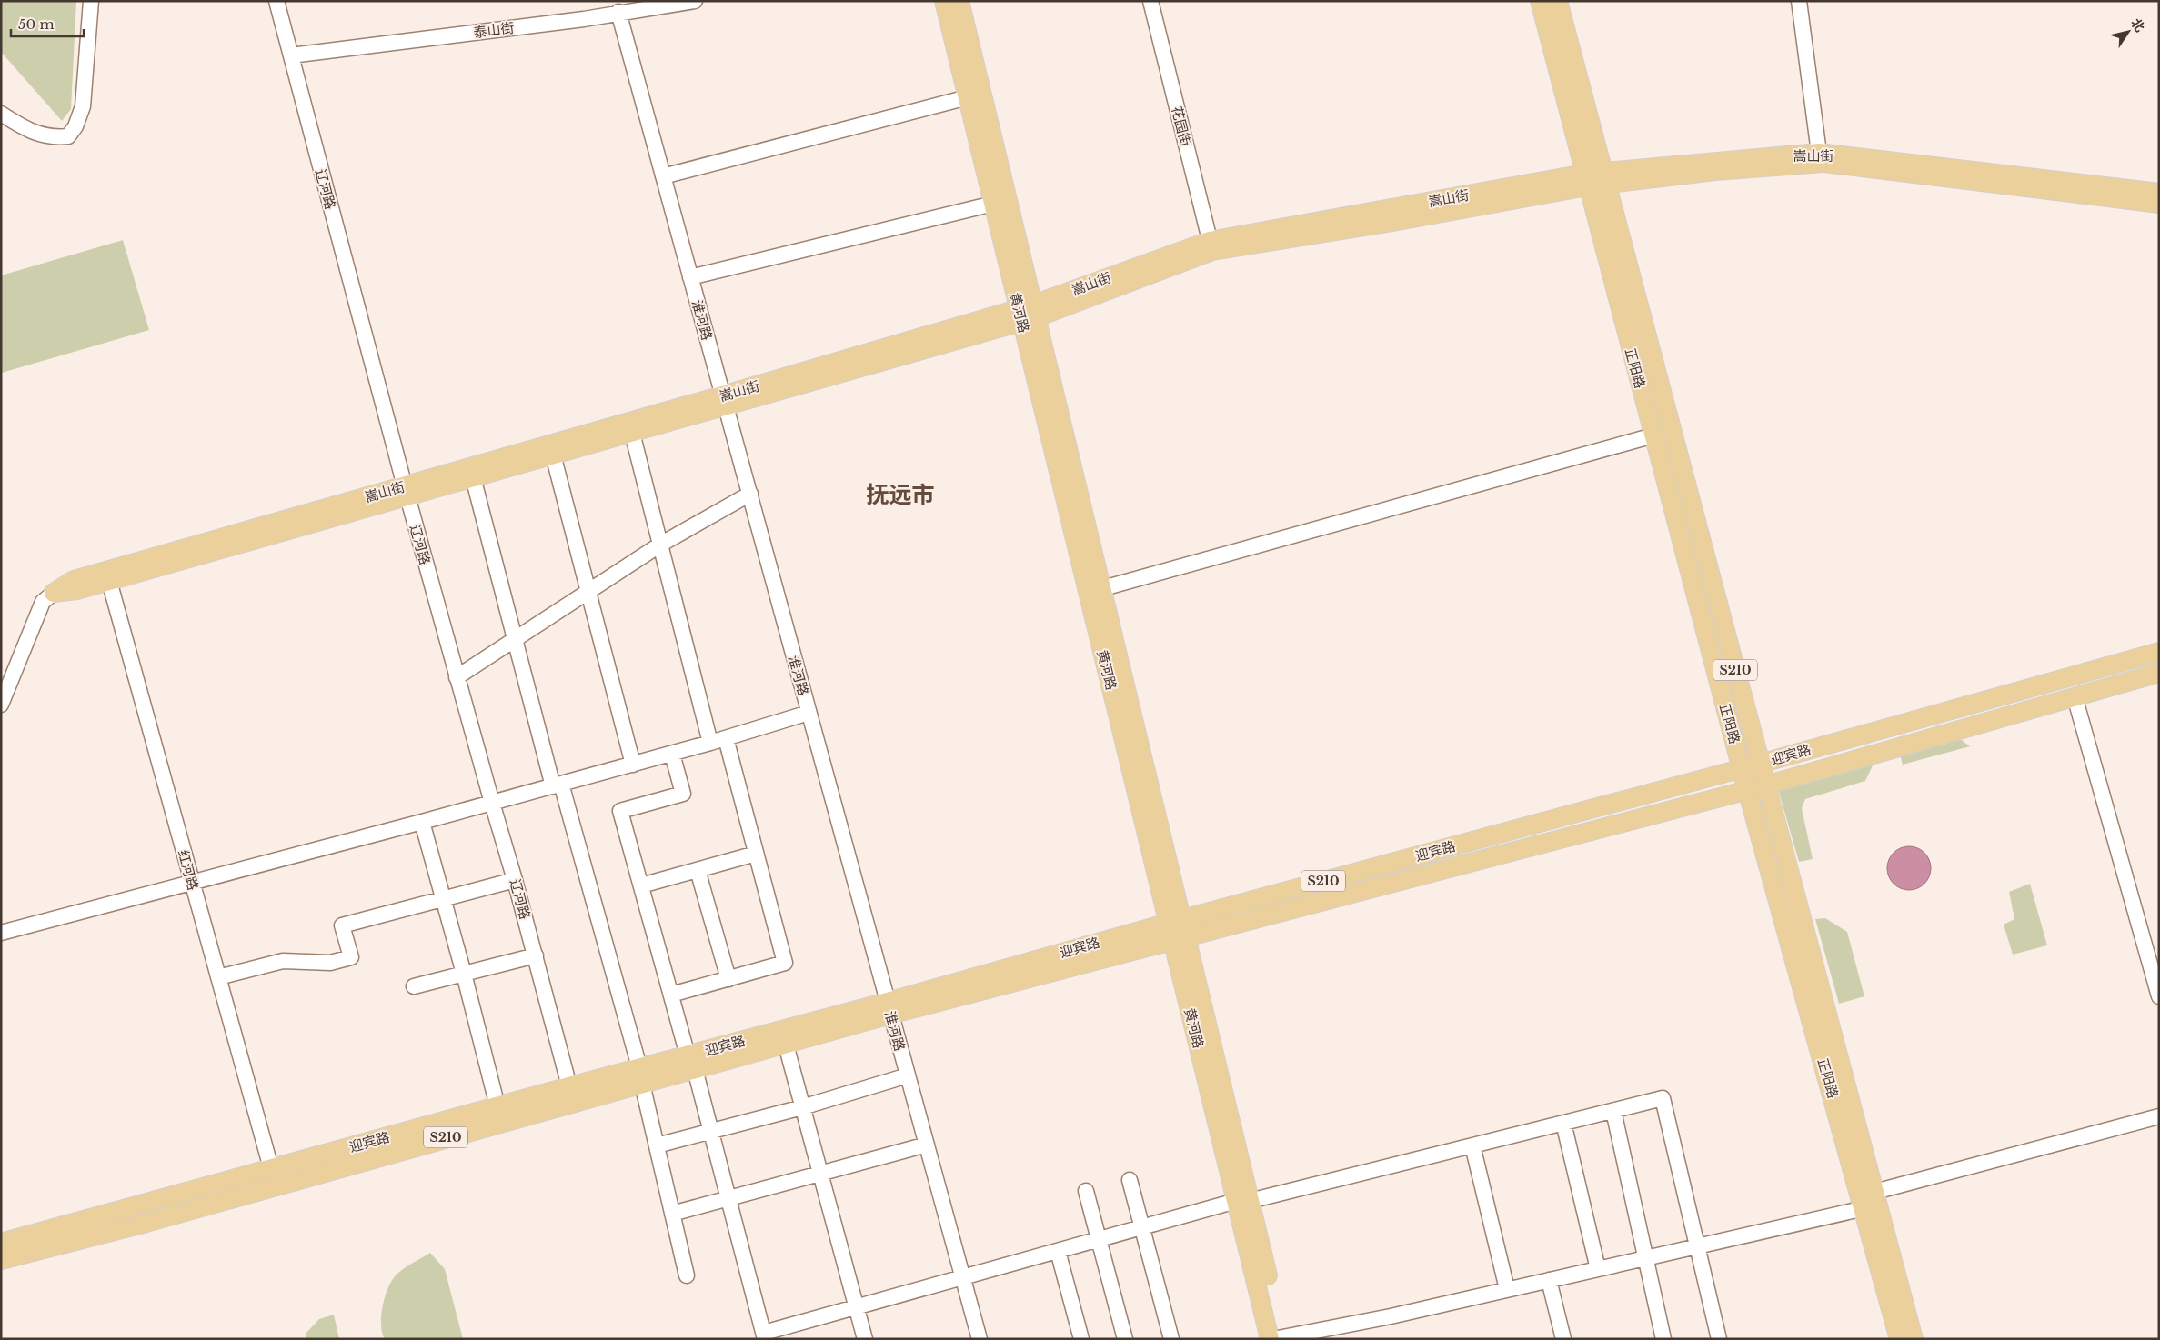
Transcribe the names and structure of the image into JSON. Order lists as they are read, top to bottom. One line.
{"streets":{"main road":["嵩山街","黄河路","正阳路","S210","迎宾路"],"street":["泰山街","花园街","辽河路","淮河路","红河路"]},"crossings":[["泰山街","辽河路"],["泰山街","淮河路"],["花园街","嵩山街"],["嵩山街","辽河路"],["嵩山街","黄河路"],["嵩山街","淮河路"],["嵩山街","正阳路"],["嵩山街","红河路"],["辽河路","迎宾路"],["黄河路","迎宾路"],["淮河路","迎宾路"],["正阳路","迎宾路"],["迎宾路","红河路"]],"districts":["抚远市"],"scale_bar":"50 m","north":"top right"}
